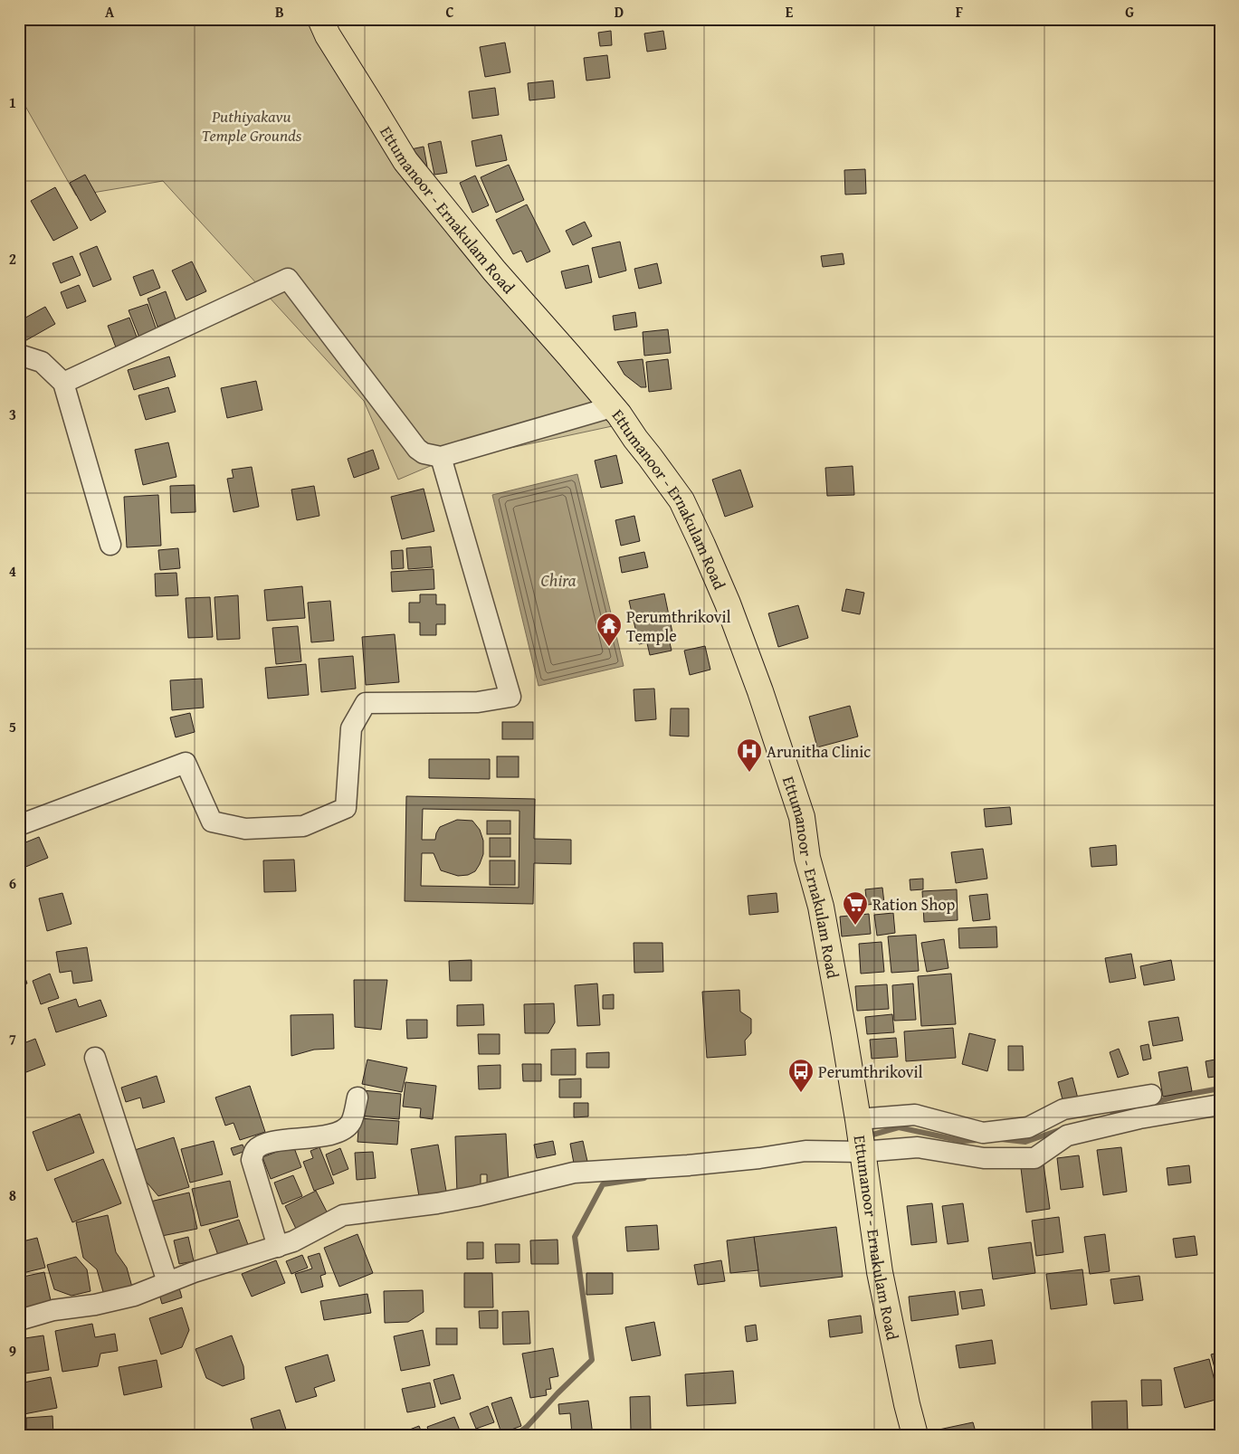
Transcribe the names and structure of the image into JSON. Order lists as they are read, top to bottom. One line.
{"streets":{"main road":["Ettumanoor - Ernakulam Road"]},"water":["Chira"],"parks":["Puthiyakavu Temple Grounds"],"places":{"temple":["Perumthrikovil Temple"],"hospital":["Arunitha Clinic"],"supermarket":["Ration Shop"],"bus stop":["Perumthrikovil"]},"grid":{"columns":["A","B","C","D","E","F","G"],"rows":["1","2","3","4","5","6","7","8","9"]}}
